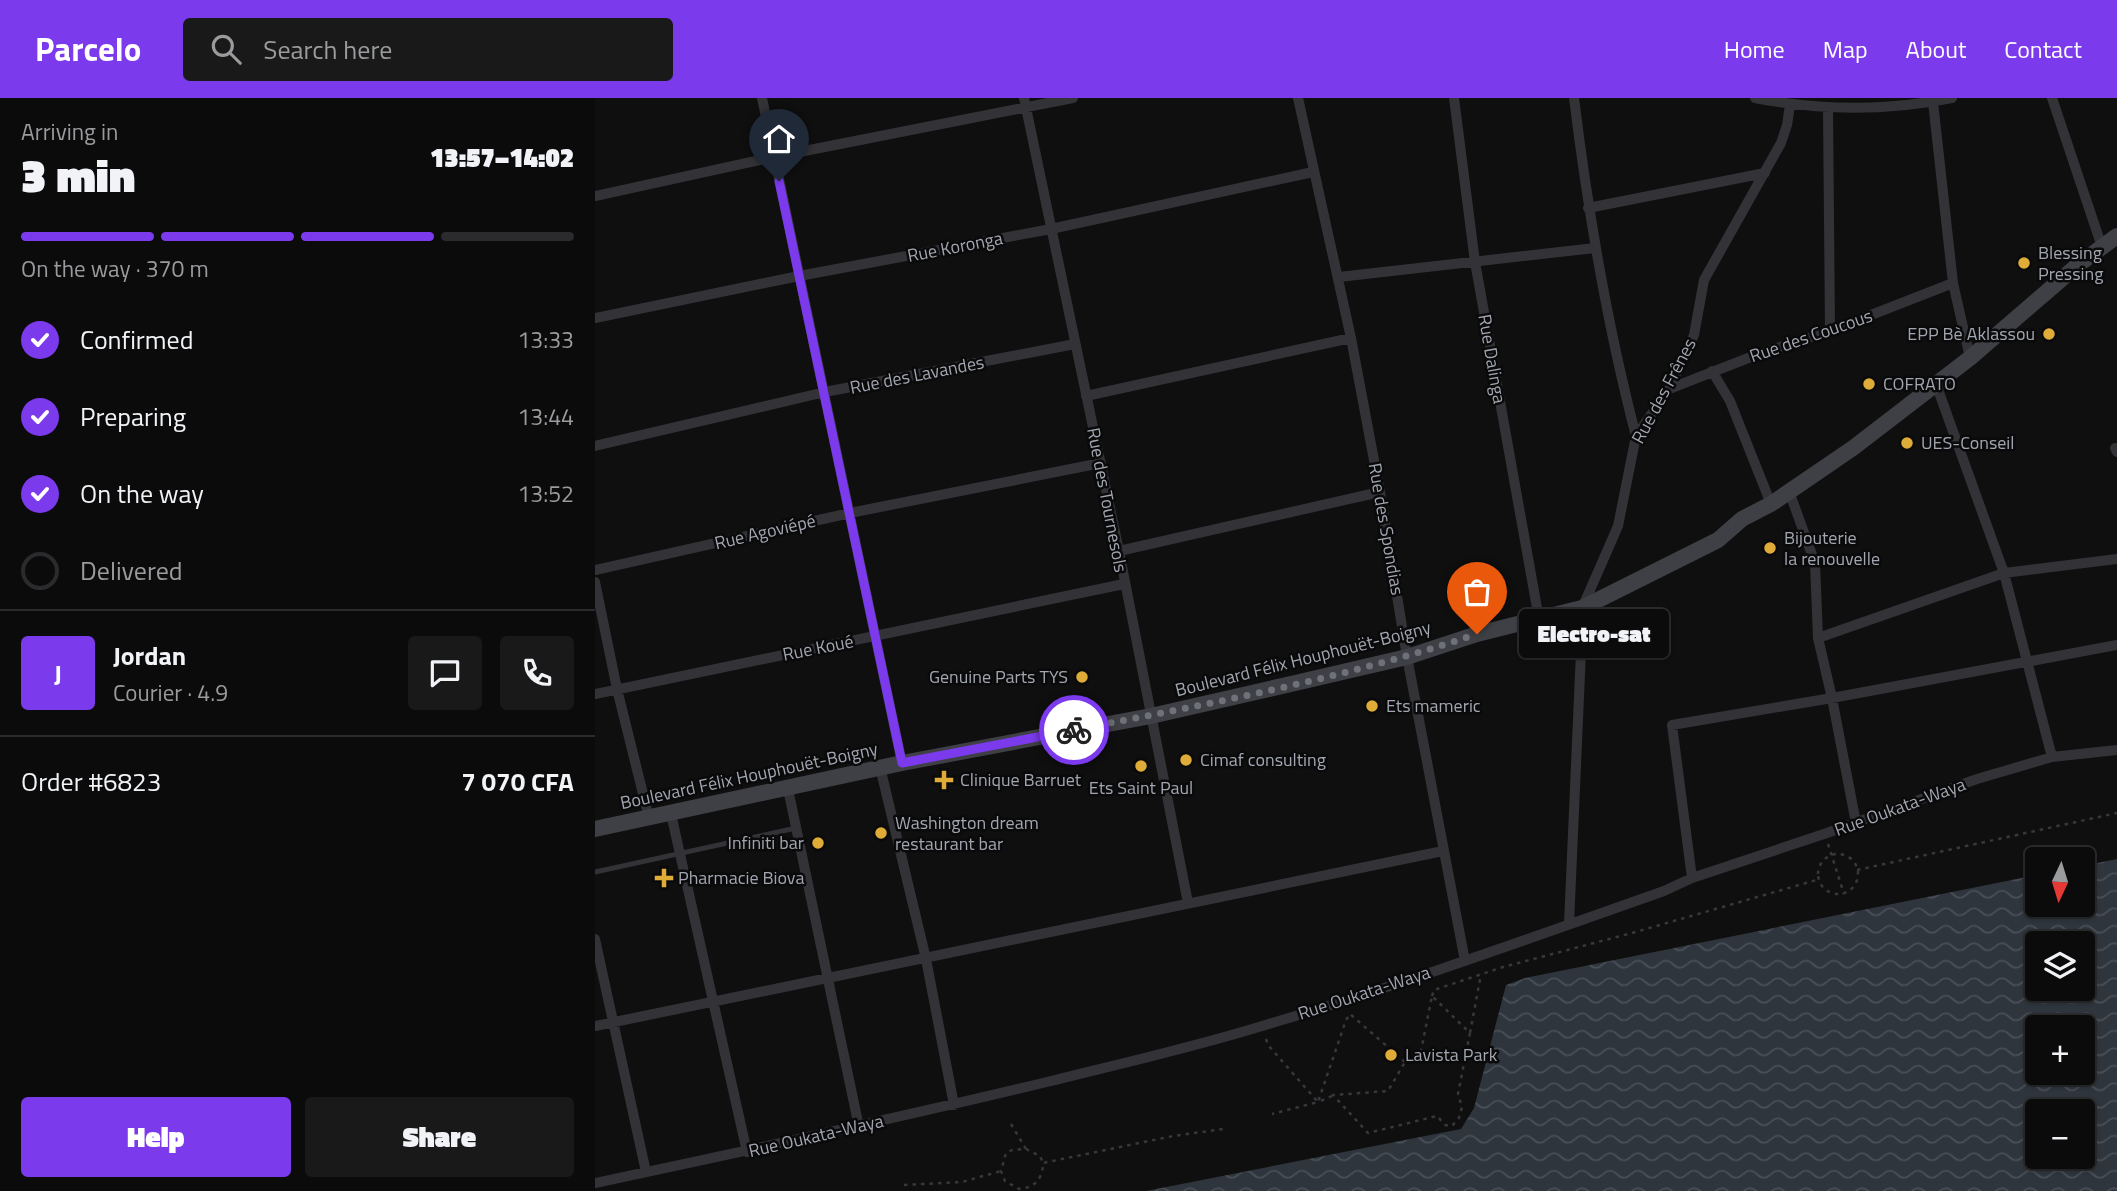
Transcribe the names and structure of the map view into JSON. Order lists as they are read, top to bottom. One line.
{"streets":{"street":["Rue Koronga","Rue des Coucous","Rue Dalinga","Rue des Lavandes","Rue des Frênes","Rue des Tournesols","Rue des Spondias","Rue Agoviépé","Rue Koué","Boulevard Félix Houphouët-Boigny","Rue Oukata-Waya"]},"crossings":[["Rue Koronga","Rue des Tournesols"],["Rue Koronga","Rue des Spondias"],["Rue des Coucous","Rue des Frênes"],["Rue Dalinga","Boulevard Félix Houphouët-Boigny"],["Rue des Lavandes","Rue des Tournesols"],["Rue des Frênes","Boulevard Félix Houphouët-Boigny"],["Rue des Tournesols","Rue Agoviépé"],["Rue des Tournesols","Rue Koué"],["Rue des Tournesols","Boulevard Félix Houphouët-Boigny"],["Rue des Spondias","Boulevard Félix Houphouët-Boigny"],["Rue des Spondias","Rue Oukata-Waya"]],"places":{"other":["Blessing Pressing","EPP Bè Aklassou","COFRATO","UES-Conseil","Bijouterie la renouvelle","Electro-sat","Genuine Parts TYS","Ets mameric","Cimaf consulting","Ets Saint Paul","Washington dream restaurant bar","Infiniti bar","Lavista Park"],"health":["Clinique Barruet","Pharmacie Biova"]},"north":"bottom","page":{"header":"Parcelo","search":"Search here","nav":["Home","Map","About","Contact"],"heading":["3 min","Arriving in","13:57–14:02"],"panel":["Jordan","Courier · 4.9","Order #6823","7 070 CFA"],"bar":"On the way · 370 m","list":[["Confirmed","13:33"],["Preparing","13:44"],["On the way","13:52"],"Delivered"],"bubble":"Electro-sat","round":"J","map_buttons":["+","−"],"buttons":["Help","Share"]}}
